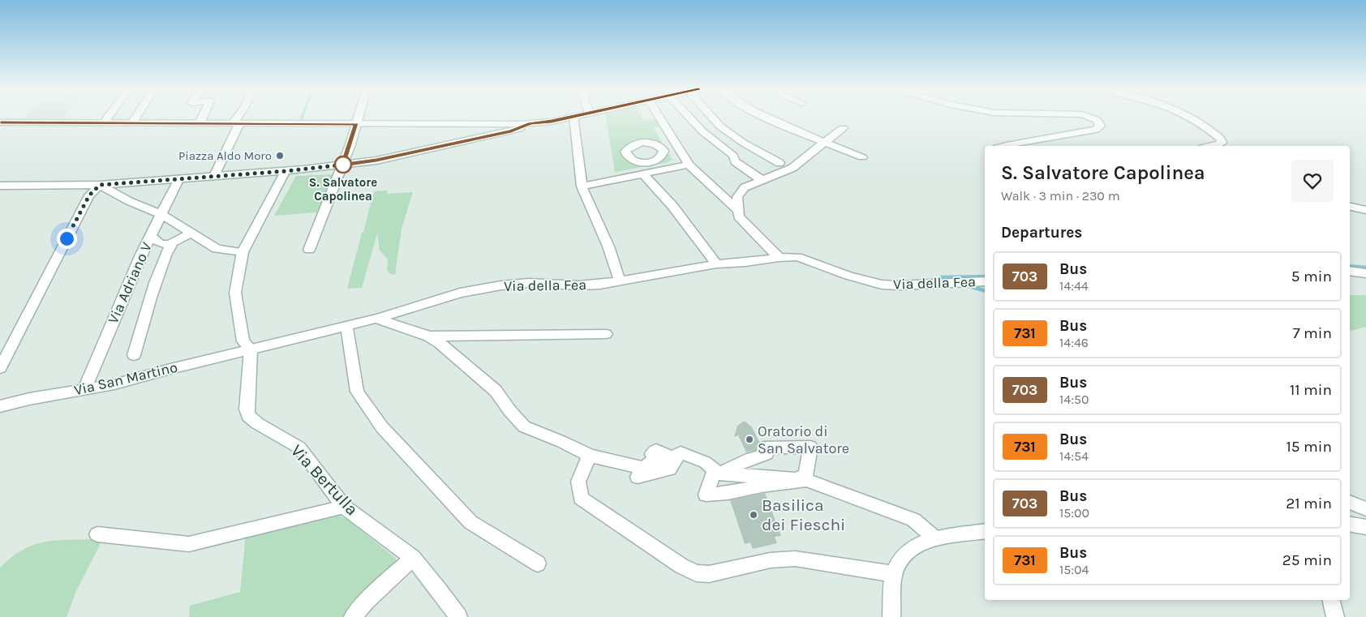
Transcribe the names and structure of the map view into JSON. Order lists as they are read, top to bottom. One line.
{"streets":{"street":["Via Adriano V","Via della Fea","Via San Martino","Via Bertulla"]},"crossings":[["Via Adriano V","Via San Martino"],["Via della Fea","Via San Martino"],["Via San Martino","Via Bertulla"]],"places":["Piazza Aldo Moro","S. Salvatore Capolinea","Oratorio di San Salvatore","Basilica dei Fieschi"],"lines":["bus line 703"],"page":{"heading":[["S. Salvatore Capolinea","Walk · 3 min · 230 m"],"Departures"],"list":[{"mark":"703","name":"Bus","note":"14:44","value":"5 min"},{"mark":"731","name":"Bus","note":"14:46","value":"7 min"},{"mark":"703","name":"Bus","note":"14:50","value":"11 min"},{"mark":"731","name":"Bus","note":"14:54","value":"15 min"},{"mark":"703","name":"Bus","note":"15:00","value":"21 min"},{"mark":"731","name":"Bus","note":"15:04","value":"25 min"}]}}
